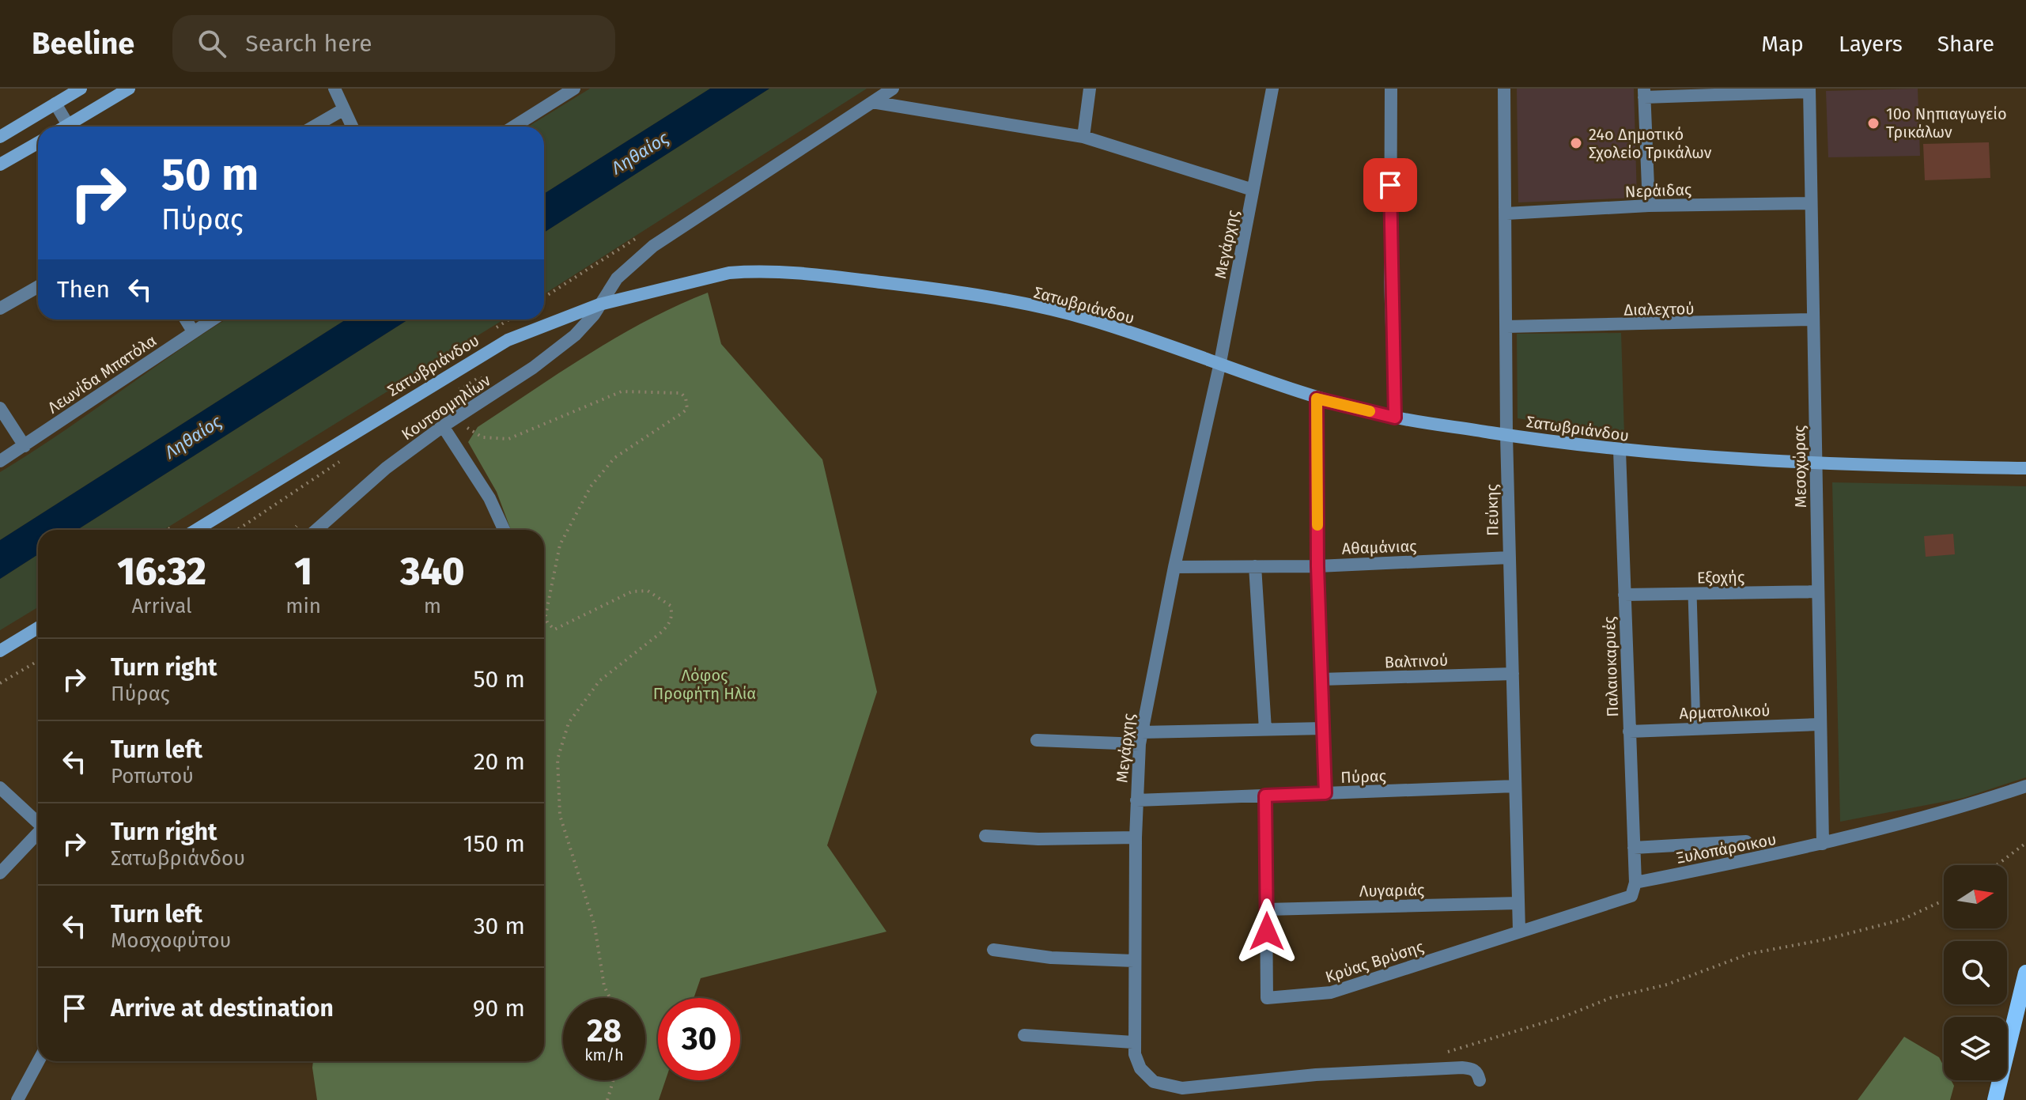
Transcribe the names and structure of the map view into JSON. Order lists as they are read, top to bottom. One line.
{"streets":{"street":["Νεράιδας","Μεγάρχης","Σατωβριάνδου","Διαλεχτού","Λεωνίδα Μπατόλα","Κουτσομηλίων","Μεσοχώρας","Πεύκης","Αθαμάνιας","Εξοχής","Βαλτινού","Παλαιοκαρυές","Αρματολικού","Πύρας","Ξυλοπάροικου","Λυγαριάς","Κρύας Βρύσης"]},"crossings":[["Νεράιδας","Μεσοχώρας"],["Νεράιδας","Πεύκης"],["Μεγάρχης","Σατωβριάνδου"],["Μεγάρχης","Αθαμάνιας"],["Μεγάρχης","Πύρας"],["Σατωβριάνδου","Κουτσομηλίων"],["Σατωβριάνδου","Μεσοχώρας"],["Σατωβριάνδου","Πεύκης"],["Σατωβριάνδου","Παλαιοκαρυές"],["Διαλεχτού","Μεσοχώρας"],["Διαλεχτού","Πεύκης"],["Μεσοχώρας","Εξοχής"],["Μεσοχώρας","Αρματολικού"],["Μεσοχώρας","Ξυλοπάροικου"],["Πεύκης","Αθαμάνιας"],["Πεύκης","Βαλτινού"],["Πεύκης","Πύρας"],["Πεύκης","Λυγαριάς"],["Πεύκης","Κρύας Βρύσης"],["Εξοχής","Παλαιοκαρυές"],["Παλαιοκαρυές","Αρματολικού"],["Παλαιοκαρυές","Ξυλοπάροικου"],["Παλαιοκαρυές","Κρύας Βρύσης"],["Πύρας","Κρύας Βρύσης"],["Ξυλοπάροικου","Κρύας Βρύσης"],["Λυγαριάς","Κρύας Βρύσης"]],"water":["Ληθαίος"],"parks":["Λόφος Προφήτη Ηλία"],"places":["10ο Νηπιαγωγείο Τρικάλων","24ο Δημοτικό Σχολείο Τρικάλων"],"north":"right","page":{"header":"Beeline","search":"Search here","nav":["Map","Layers","Share"],"turn":["50 m","Πύρας"],"then":"Then","eta":["16:32","Arrival","1","min","340","m"],"list":[{"name":"Turn right","note":"Πύρας","value":"50 m"},{"name":"Turn left","note":"Ροπωτού","value":"20 m"},{"name":"Turn right","note":"Σατωβριάνδου","value":"150 m"},{"name":"Turn left","note":"Μοσχοφύτου","value":"30 m"},{"name":"Arrive at destination","value":"90 m"}],"speed":"28 km/h","limit":"30"}}
